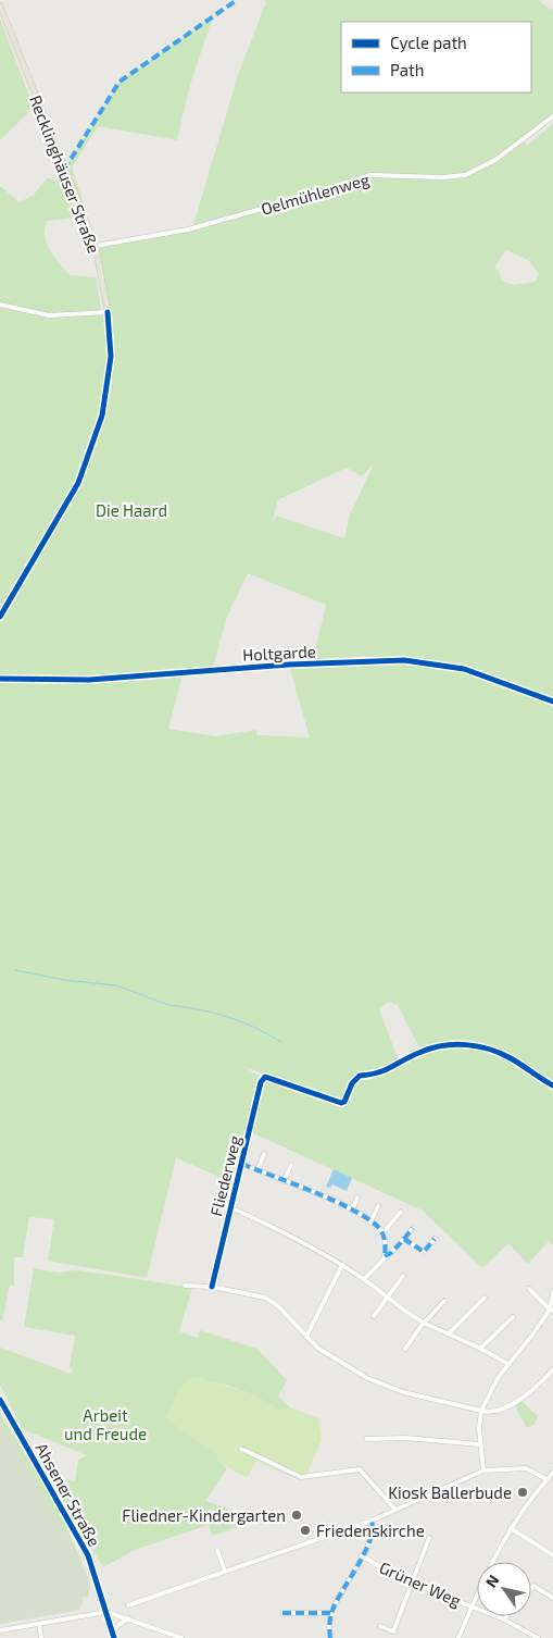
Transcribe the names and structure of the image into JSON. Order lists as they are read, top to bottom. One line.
{"streets":{"main road":["Recklinghäuser Straße","Ahsener Straße"],"street":["Oelmühlenweg","Holtgarde","Fliederweg","Grüner Weg"]},"crossings":[["Recklinghäuser Straße","Oelmühlenweg"]],"parks":["Die Haard","Arbeit und Freude"],"places":["Kiosk Ballerbude","Fliedner-Kindergarten","Friedenskirche"],"legend":["Cycle path","Path"],"north":"top left"}
